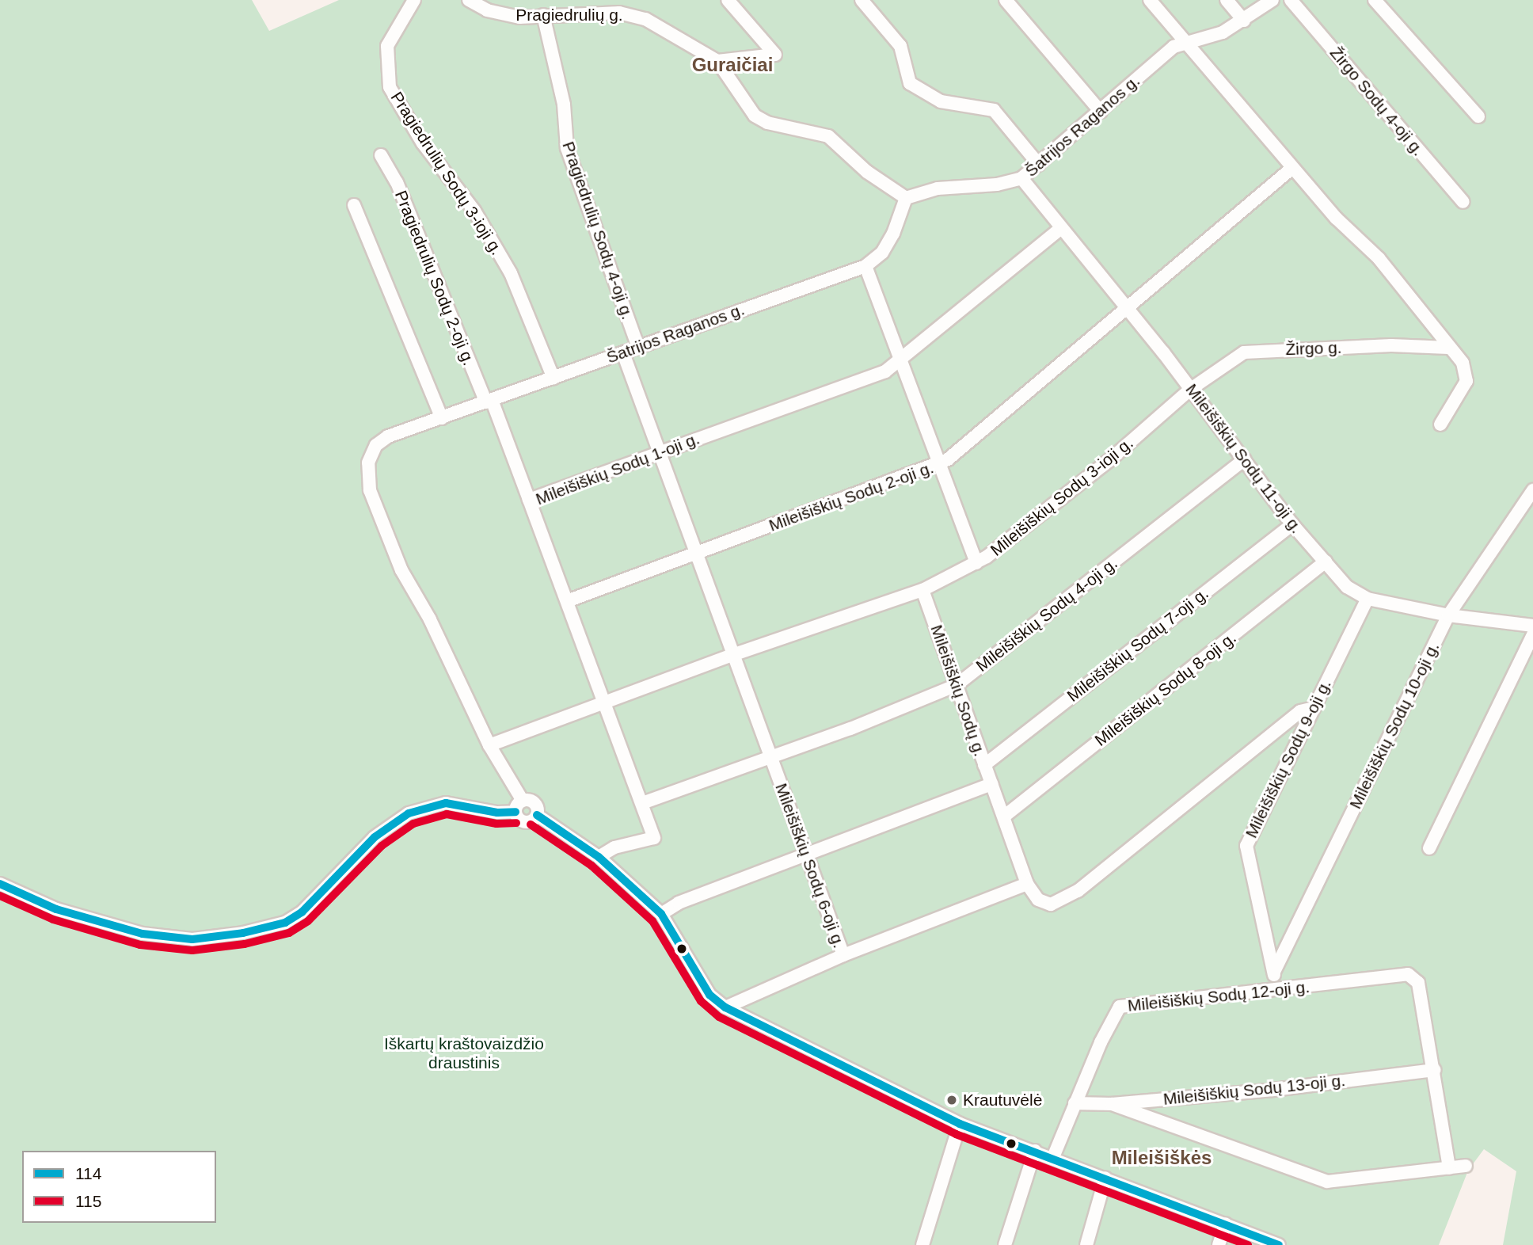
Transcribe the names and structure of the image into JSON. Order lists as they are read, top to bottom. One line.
{"streets":{"street":["Pragiedrulių g.","Žirgo Sodų 4-oji g.","Šatrijos Raganos g.","Pragiedrulių Sodų 3-ioji g.","Pragiedrulių Sodų 4-oji g.","Pragiedrulių Sodų 2-oji g.","Žirgo g.","Mileišiškių Sodų 11-oji g.","Mileišiškių Sodų 1-oji g.","Mileišiškių Sodų 2-oji g.","Mileišiškių Sodų 3-ioji g.","Mileišiškių Sodų 4-oji g.","Mileišiškių Sodų 7-oji g.","Mileišiškių Sodų 8-oji g.","Mileišiškių Sodų g.","Mileišiškių Sodų 10-oji g.","Mileišiškių Sodų 9-oji g.","Mileišiškių Sodų 6-oji g.","Mileišiškių Sodų 12-oji g.","Mileišiškių Sodų 13-oji g."]},"crossings":[["Pragiedrulių g.","Šatrijos Raganos g."],["Pragiedrulių g.","Pragiedrulių Sodų 4-oji g."],["Šatrijos Raganos g.","Pragiedrulių Sodų 3-ioji g."],["Šatrijos Raganos g.","Pragiedrulių Sodų 4-oji g."],["Šatrijos Raganos g.","Pragiedrulių Sodų 2-oji g."],["Šatrijos Raganos g.","Mileišiškių Sodų 11-oji g."],["Šatrijos Raganos g.","Mileišiškių Sodų 6-oji g."],["Pragiedrulių Sodų 2-oji g.","Mileišiškių Sodų 1-oji g."],["Žirgo g.","Mileišiškių Sodų 11-oji g."],["Žirgo g.","Mileišiškių Sodų 3-ioji g."],["Mileišiškių Sodų 11-oji g.","Mileišiškių Sodų 1-oji g."],["Mileišiškių Sodų 11-oji g.","Mileišiškių Sodų 2-oji g."],["Mileišiškių Sodų 11-oji g.","Mileišiškių Sodų 3-ioji g."],["Mileišiškių Sodų 11-oji g.","Mileišiškių Sodų 4-oji g."],["Mileišiškių Sodų 11-oji g.","Mileišiškių Sodų 7-oji g."],["Mileišiškių Sodų 11-oji g.","Mileišiškių Sodų 8-oji g."],["Mileišiškių Sodų 11-oji g.","Mileišiškių Sodų 10-oji g."],["Mileišiškių Sodų 11-oji g.","Mileišiškių Sodų 9-oji g."],["Mileišiškių Sodų 1-oji g.","Mileišiškių Sodų 2-oji g."],["Mileišiškių Sodų 1-oji g.","Mileišiškių Sodų 4-oji g."],["Mileišiškių Sodų 1-oji g.","Mileišiškių Sodų 6-oji g."],["Mileišiškių Sodų 2-oji g.","Mileišiškių Sodų 6-oji g."],["Mileišiškių Sodų 3-ioji g.","Mileišiškių Sodų g."],["Mileišiškių Sodų 4-oji g.","Mileišiškių Sodų g."],["Mileišiškių Sodų 4-oji g.","Mileišiškių Sodų 6-oji g."],["Mileišiškių Sodų 7-oji g.","Mileišiškių Sodų g."],["Mileišiškių Sodų 8-oji g.","Mileišiškių Sodų g."],["Mileišiškių Sodų g.","Mileišiškių Sodų 9-oji g."],["Mileišiškių Sodų 10-oji g.","Mileišiškių Sodų 9-oji g."],["Mileišiškių Sodų 9-oji g.","Mileišiškių Sodų 12-oji g."],["Mileišiškių Sodų 12-oji g.","Mileišiškių Sodų 13-oji g."]],"districts":["Guraičiai","Mileišiškės"],"parks":["Iškartų kraštovaizdžio draustinis"],"places":["Krautuvėlė"],"lines":["transit line 114","transit line 115"],"legend":["114","115"]}
